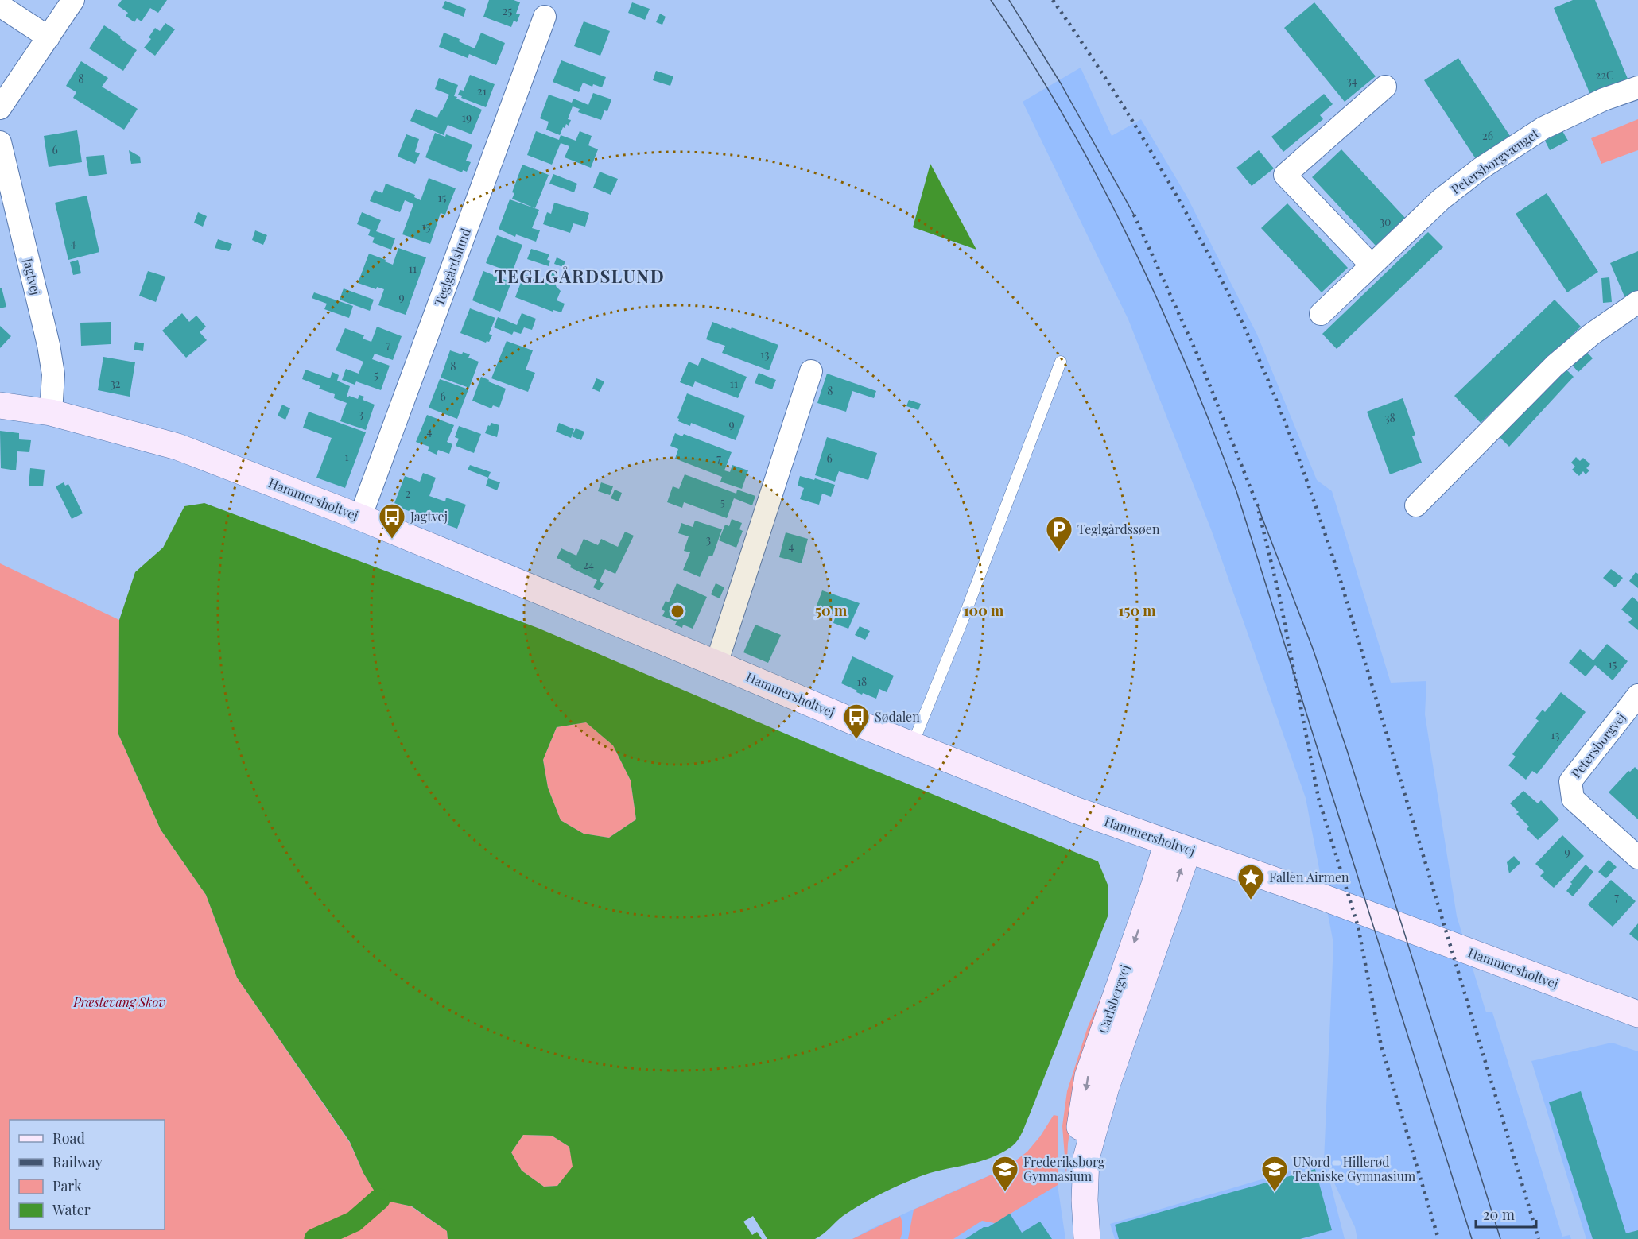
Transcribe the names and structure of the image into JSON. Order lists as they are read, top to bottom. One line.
{"streets":{"street":["Petersborgvænget","Teglgårdslund","Jagtvej","Hammersholtvej","Petersborgvej","Carlsbergvej"]},"crossings":[["Teglgårdslund","Hammersholtvej"],["Jagtvej","Hammersholtvej"],["Hammersholtvej","Carlsbergvej"]],"districts":["TEGLGÅRDSLUND"],"parks":["Præstevang Skov"],"places":{"bus stop":["Jagtvej","Sødalen"],"parking":["Teglgårdssøen"],"place":["Fallen Airmen"],"school or university":["Frederiksborg Gymnasium","UNord - Hillerød Tekniske Gymnasium"]},"house_numbers":["25","22C","8","34","21","19","26","6","15","30","13","4","11","9","7","13","8","5","32","11","8","6","3","38","9","4","1","7","6","2","5","3","4","24","15","18","13","9","7"],"legend":["Road","Railway","Park","Water"],"scale_bar":"20 m","rings":["50 m","100 m","150 m"]}
